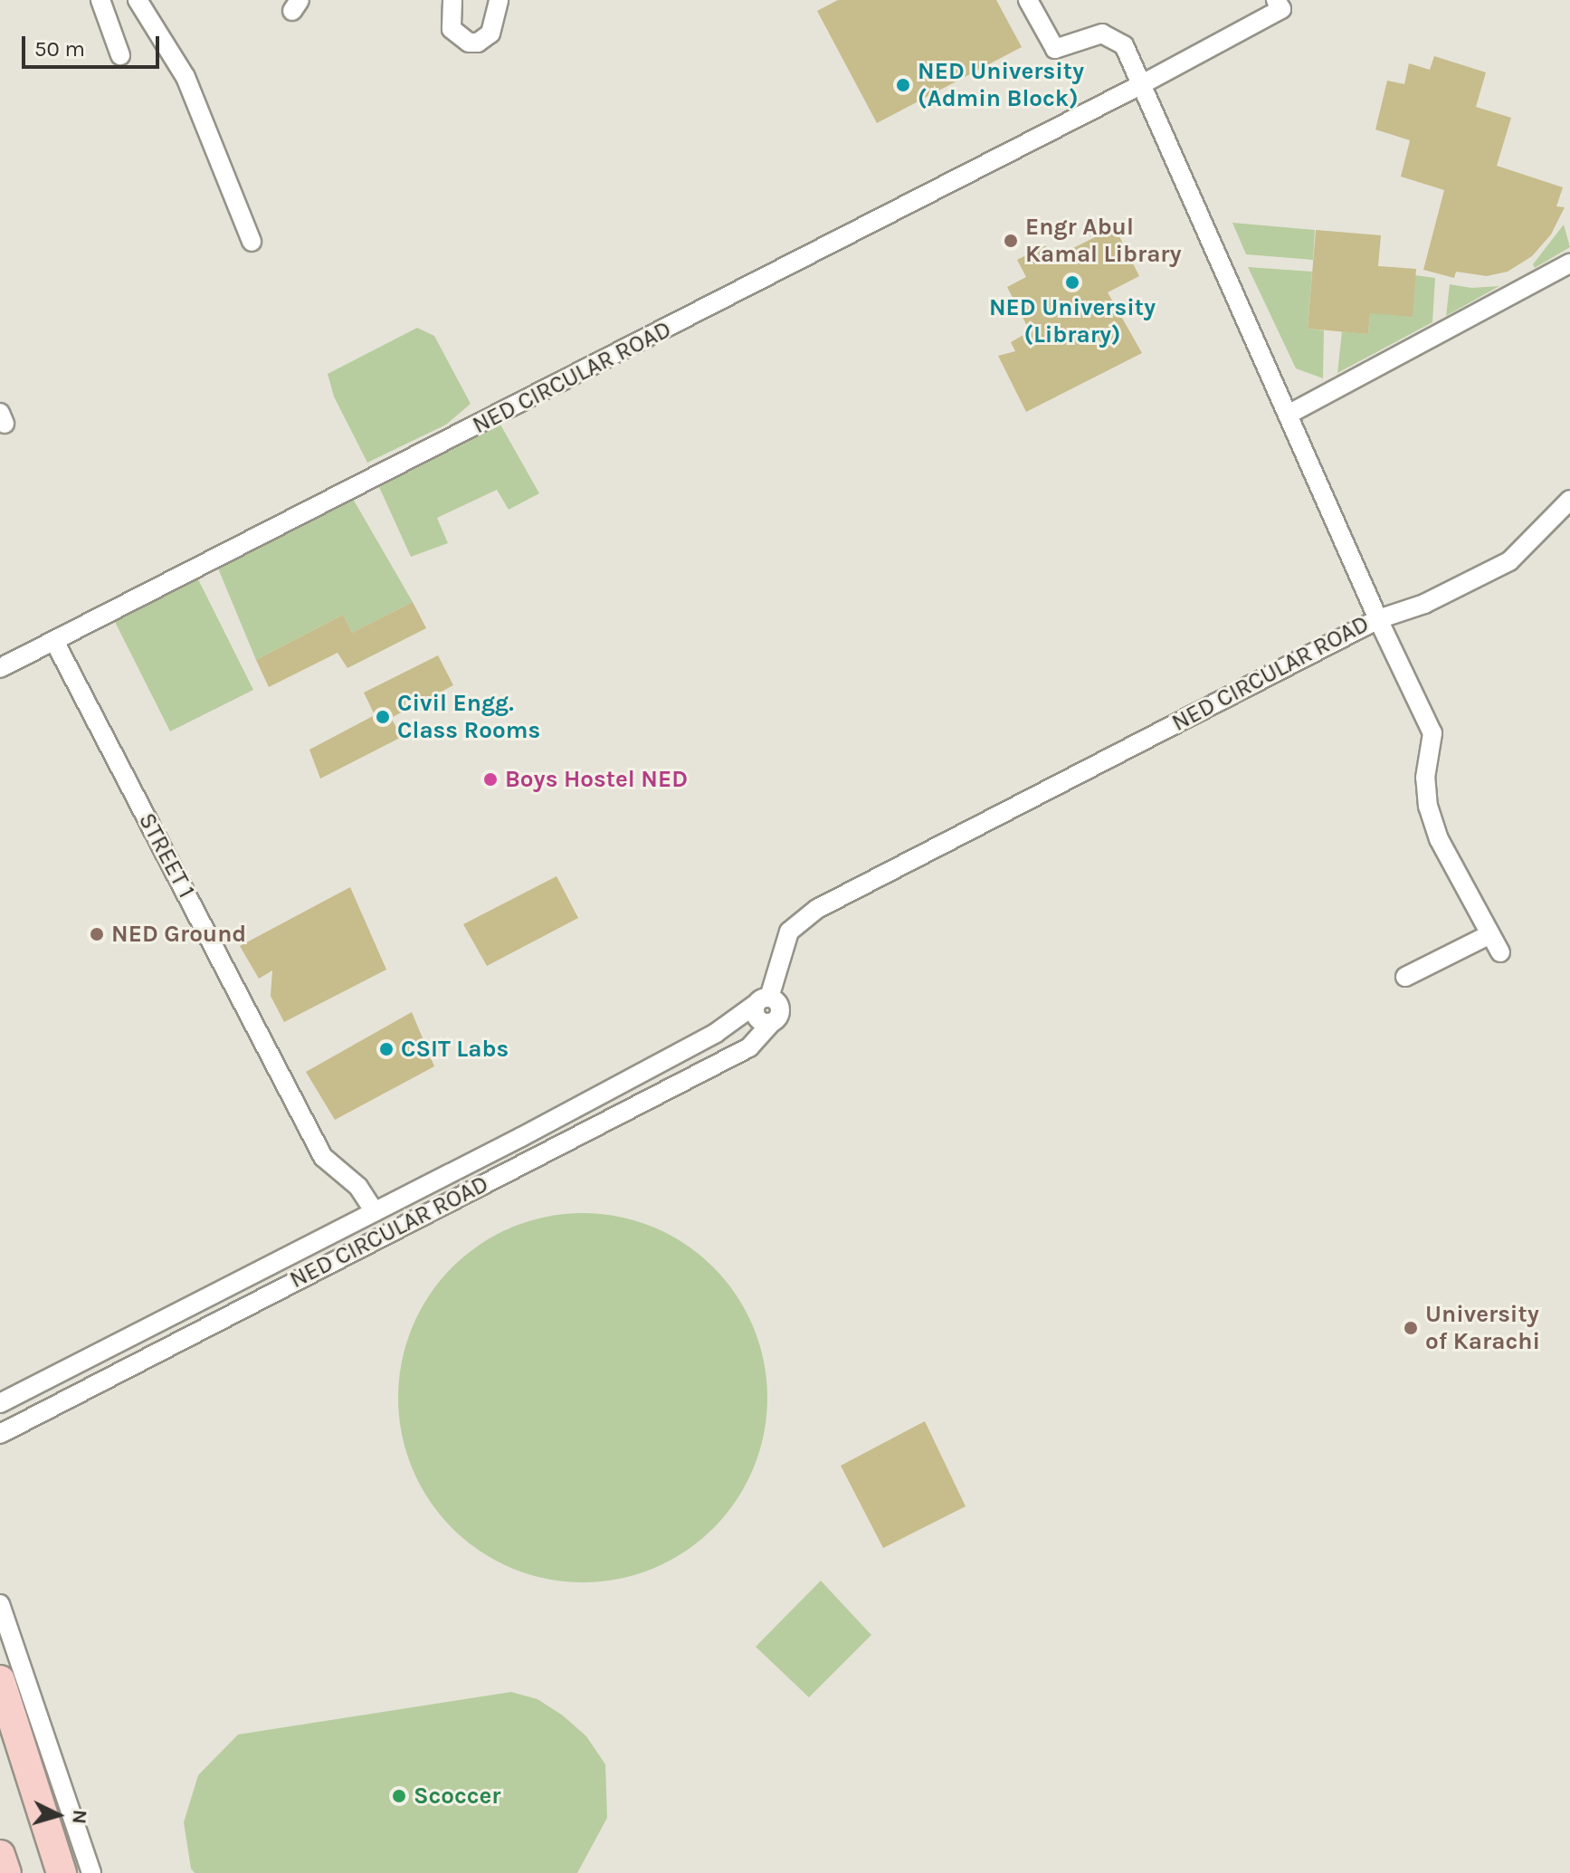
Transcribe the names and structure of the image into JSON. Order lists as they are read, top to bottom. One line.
{"streets":{"street":["NED CIRCULAR ROAD","STREET 1"]},"crossings":[["NED CIRCULAR ROAD","STREET 1"]],"places":["NED University (Admin Block)","Engr Abul Kamal Library","NED University (Library)","Civil Engg. Class Rooms","Boys Hostel NED","NED Ground","CSIT Labs","University of Karachi","Scoccer"],"scale_bar":"50 m","north":"right"}
